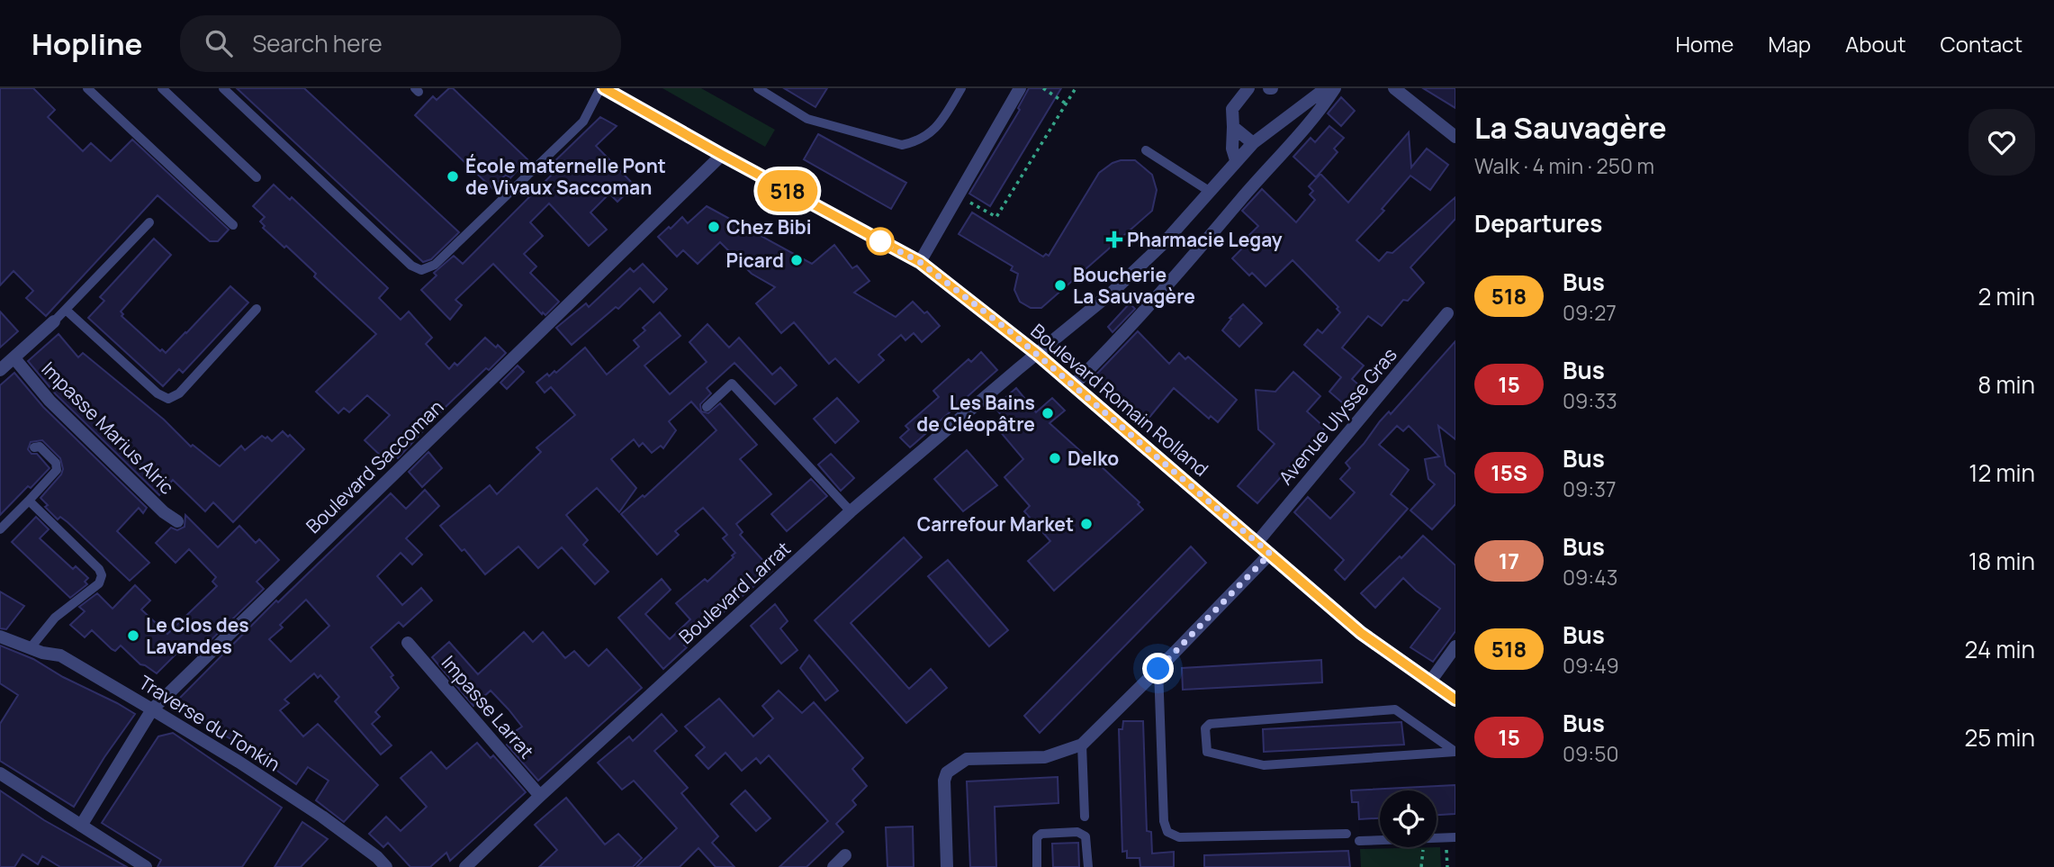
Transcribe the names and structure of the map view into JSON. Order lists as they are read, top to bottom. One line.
{"streets":{"main road":["Boulevard Romain Rolland"],"street":["Avenue Ulysse Gras","Impasse Marius Alric","Boulevard Saccoman","Boulevard Larrat","Impasse Larrat","Traverse du Tonkin"]},"crossings":[["Boulevard Romain Rolland","Avenue Ulysse Gras"],["Boulevard Romain Rolland","Boulevard Saccoman"],["Boulevard Romain Rolland","Boulevard Larrat"],["Boulevard Saccoman","Traverse du Tonkin"],["Boulevard Larrat","Impasse Larrat"]],"places":{"other":["École maternelle Pont de Vivaux Saccoman","Chez Bibi","Picard","Boucherie La Sauvagère","Les Bains de Cléopâtre","Delko","Carrefour Market","Le Clos des Lavandes"],"health":["Pharmacie Legay"]},"lines":["bus line 518"],"page":{"header":"Hopline","search":"Search here","nav":["Home","Map","About","Contact"],"on_map":"518","heading":[["La Sauvagère","Walk · 4 min · 250 m"],"Departures"],"list":[{"mark":"518","name":"Bus","note":"09:27","value":"2 min"},{"mark":"15","name":"Bus","note":"09:33","value":"8 min"},{"mark":"15S","name":"Bus","note":"09:37","value":"12 min"},{"mark":"17","name":"Bus","note":"09:43","value":"18 min"},{"mark":"518","name":"Bus","note":"09:49","value":"24 min"},{"mark":"15","name":"Bus","note":"09:50","value":"25 min"}]}}
